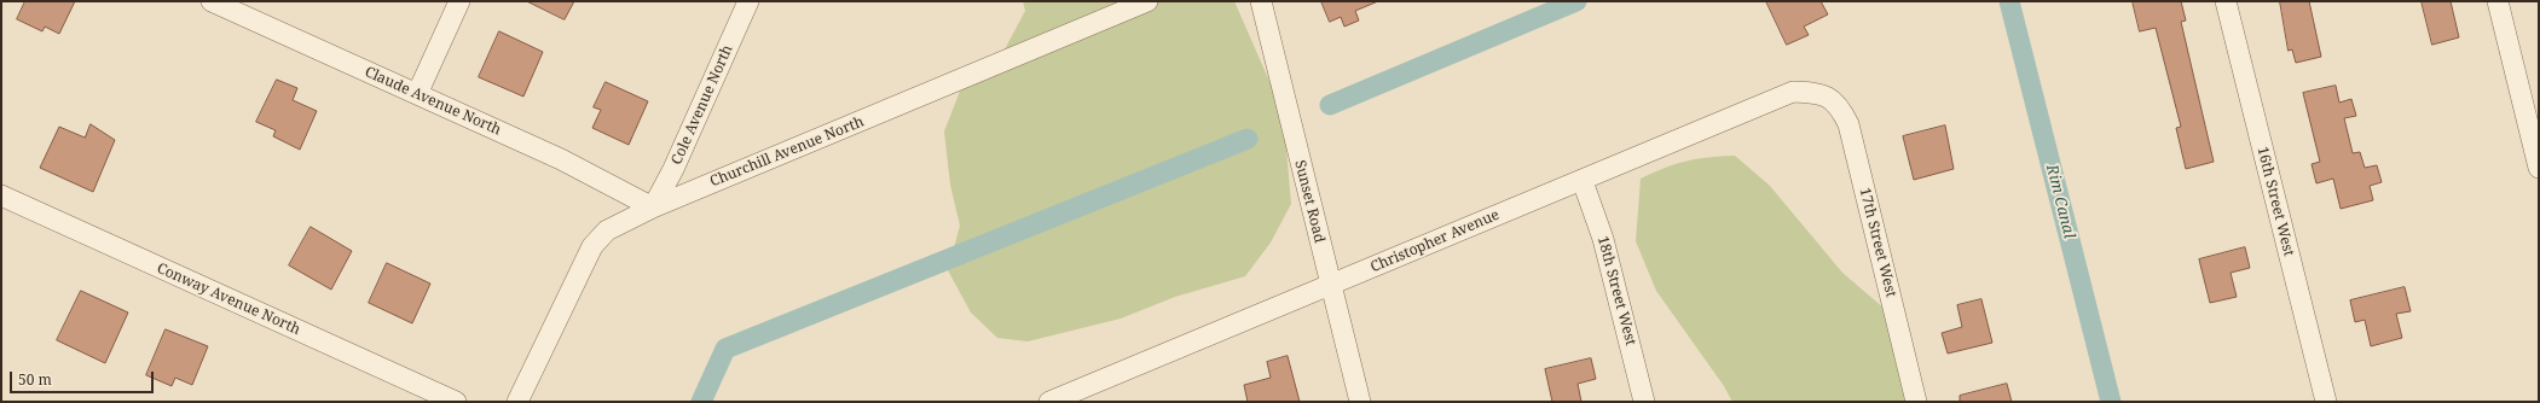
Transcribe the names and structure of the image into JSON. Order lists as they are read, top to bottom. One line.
{"streets":{"street":["Claude Avenue North","Cole Avenue North","Churchill Avenue North","Sunset Road","16th Street West","Christopher Avenue","17th Street West","18th Street West","Conway Avenue North"]},"crossings":[["Claude Avenue North","Cole Avenue North"],["Claude Avenue North","Churchill Avenue North"],["Cole Avenue North","Churchill Avenue North"],["Sunset Road","Christopher Avenue"],["Christopher Avenue","17th Street West"],["Christopher Avenue","18th Street West"]],"water":["Rim Canal"],"scale_bar":"50 m"}
